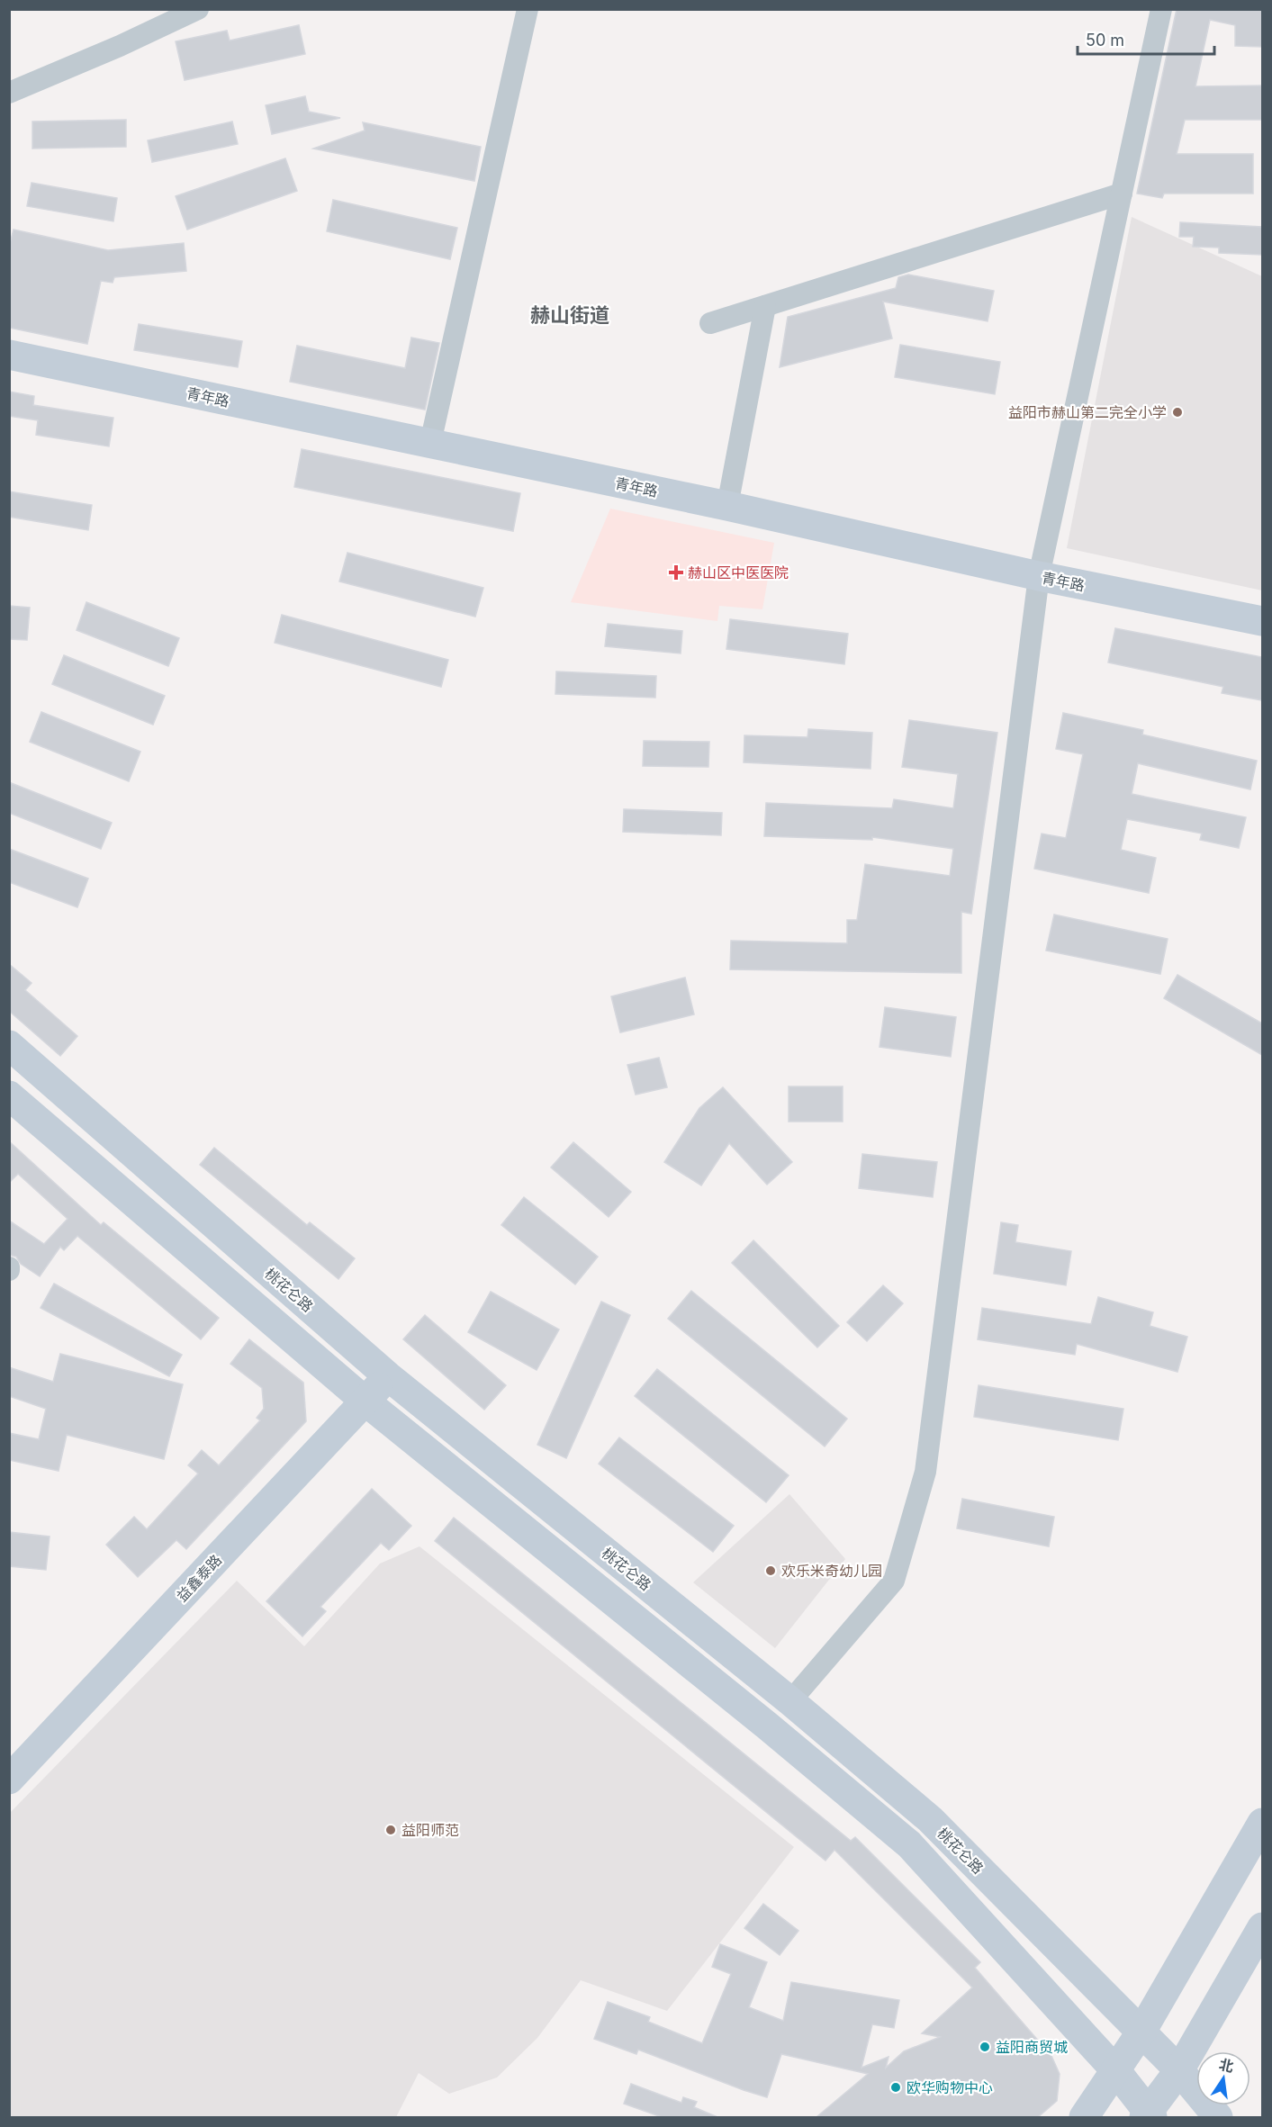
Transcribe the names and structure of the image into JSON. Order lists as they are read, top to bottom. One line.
{"streets":{"main road":["青年路","桃花仑路","益鑫泰路"]},"crossings":[["桃花仑路","益鑫泰路"]],"districts":["赫山街道"],"places":{"other":["益阳市赫山第二完全小学","欢乐米奇幼儿园","益阳师范","益阳商贸城","欧华购物中心"],"health":["赫山区中医医院"]},"scale_bar":"50 m","north":"top"}
